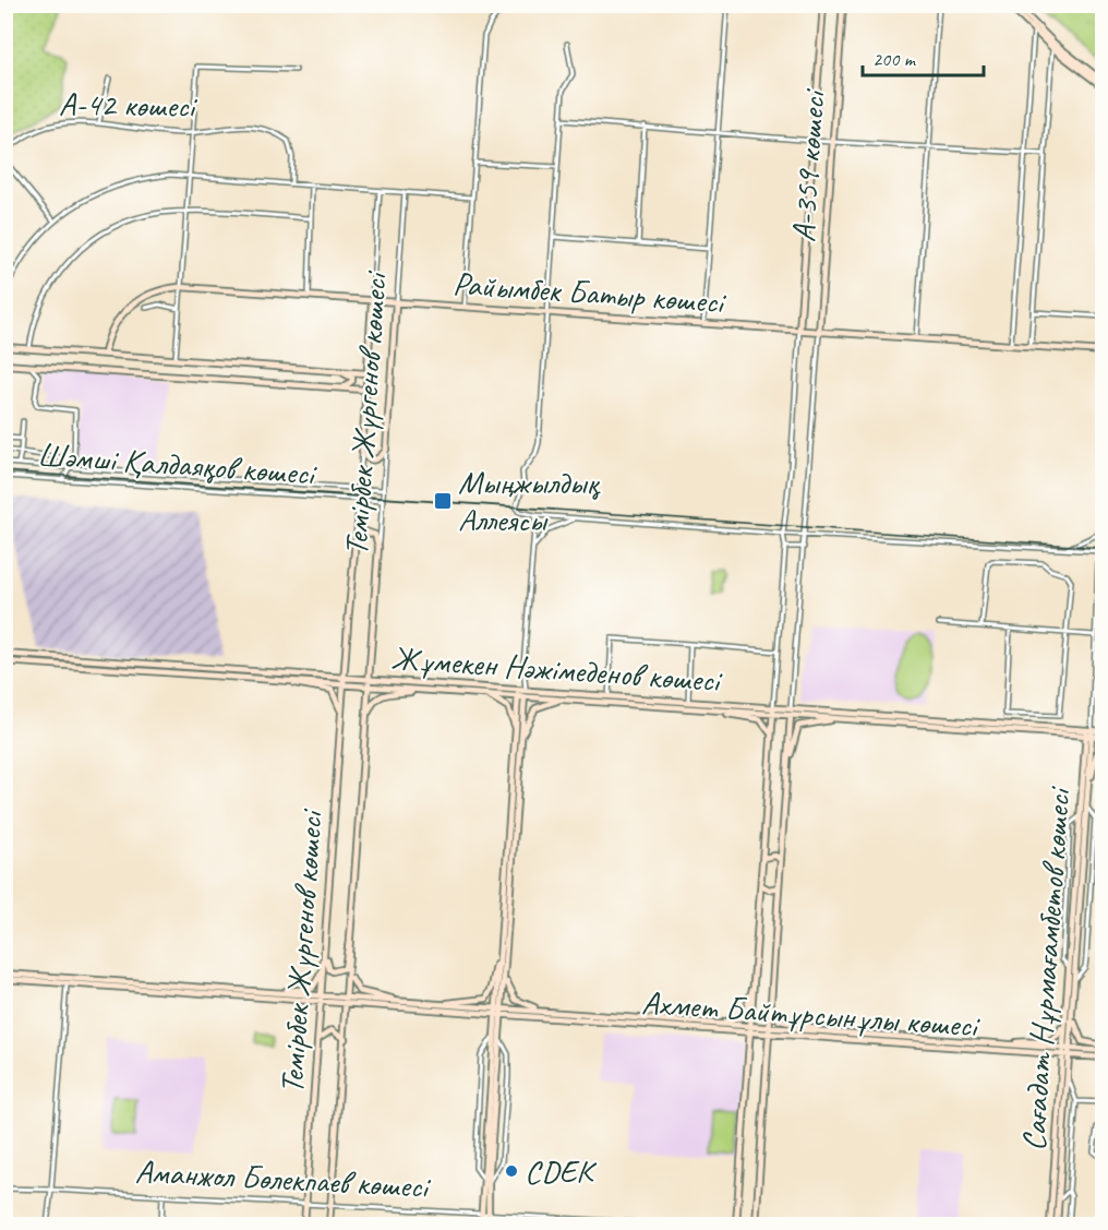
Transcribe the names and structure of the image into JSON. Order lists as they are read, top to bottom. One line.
{"streets":{"street":["А-42 көшесі","А-359 көшесі","Райымбек Батыр көшесі","Темірбек Жүргенов көшесі","Шәмші Қалдаяқов көшесі","Жұмекен Нәжімеденов көшесі","Сағадат Нұрмағамбетов көшесі","Ахмет Байтұрсынұлы көшесі","Аманжол Бөлекпаев көшесі"]},"crossings":[["А-359 көшесі","Райымбек Батыр көшесі"],["Райымбек Батыр көшесі","Темірбек Жүргенов көшесі"],["Темірбек Жүргенов көшесі","Шәмші Қалдаяқов көшесі"],["Темірбек Жүргенов көшесі","Жұмекен Нәжімеденов көшесі"],["Темірбек Жүргенов көшесі","Аманжол Бөлекпаев көшесі"],["Жұмекен Нәжімеденов көшесі","Сағадат Нұрмағамбетов көшесі"],["Сағадат Нұрмағамбетов көшесі","Ахмет Байтұрсынұлы көшесі"]],"places":{"transit":["Мыңжылдық Аллеясы"],"other":["CDEK"]},"scale_bar":"200 m"}
